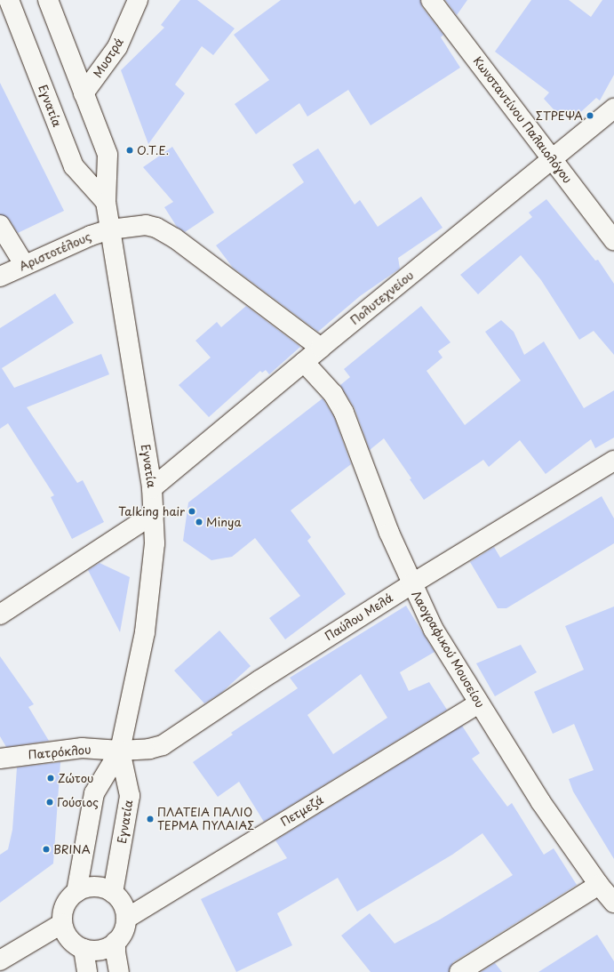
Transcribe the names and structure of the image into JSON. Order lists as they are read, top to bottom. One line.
{"streets":{"street":["Μυστρά","Εγνατία","Κωνσταντίνου Παλαιολόγου","Αριστοτέλους","Πολυτεχνείου","Παύλου Μελά","Λαογραφικού Μουσείου","Πατρόκλου","Πετμεζά"]},"crossings":[["Μυστρά","Εγνατία"],["Εγνατία","Αριστοτέλους"],["Εγνατία","Πολυτεχνείου"],["Εγνατία","Παύλου Μελά"],["Εγνατία","Πατρόκλου"],["Εγνατία","Πετμεζά"],["Κωνσταντίνου Παλαιολόγου","Πολυτεχνείου"],["Αριστοτέλους","Πολυτεχνείου"],["Πολυτεχνείου","Λαογραφικού Μουσείου"],["Παύλου Μελά","Λαογραφικού Μουσείου"],["Παύλου Μελά","Πατρόκλου"],["Λαογραφικού Μουσείου","Πετμεζά"]],"places":["ΣΤΡΕΨΑ","Ο.Τ.Ε.","Talking hair","Minya","Ζώτου","Γούσιος","ΠΛΑΤΕΙΑ ΠΑΛΙΟ ΤΕΡΜΑ ΠΥΛΑΙΑΣ","BRINA"]}
